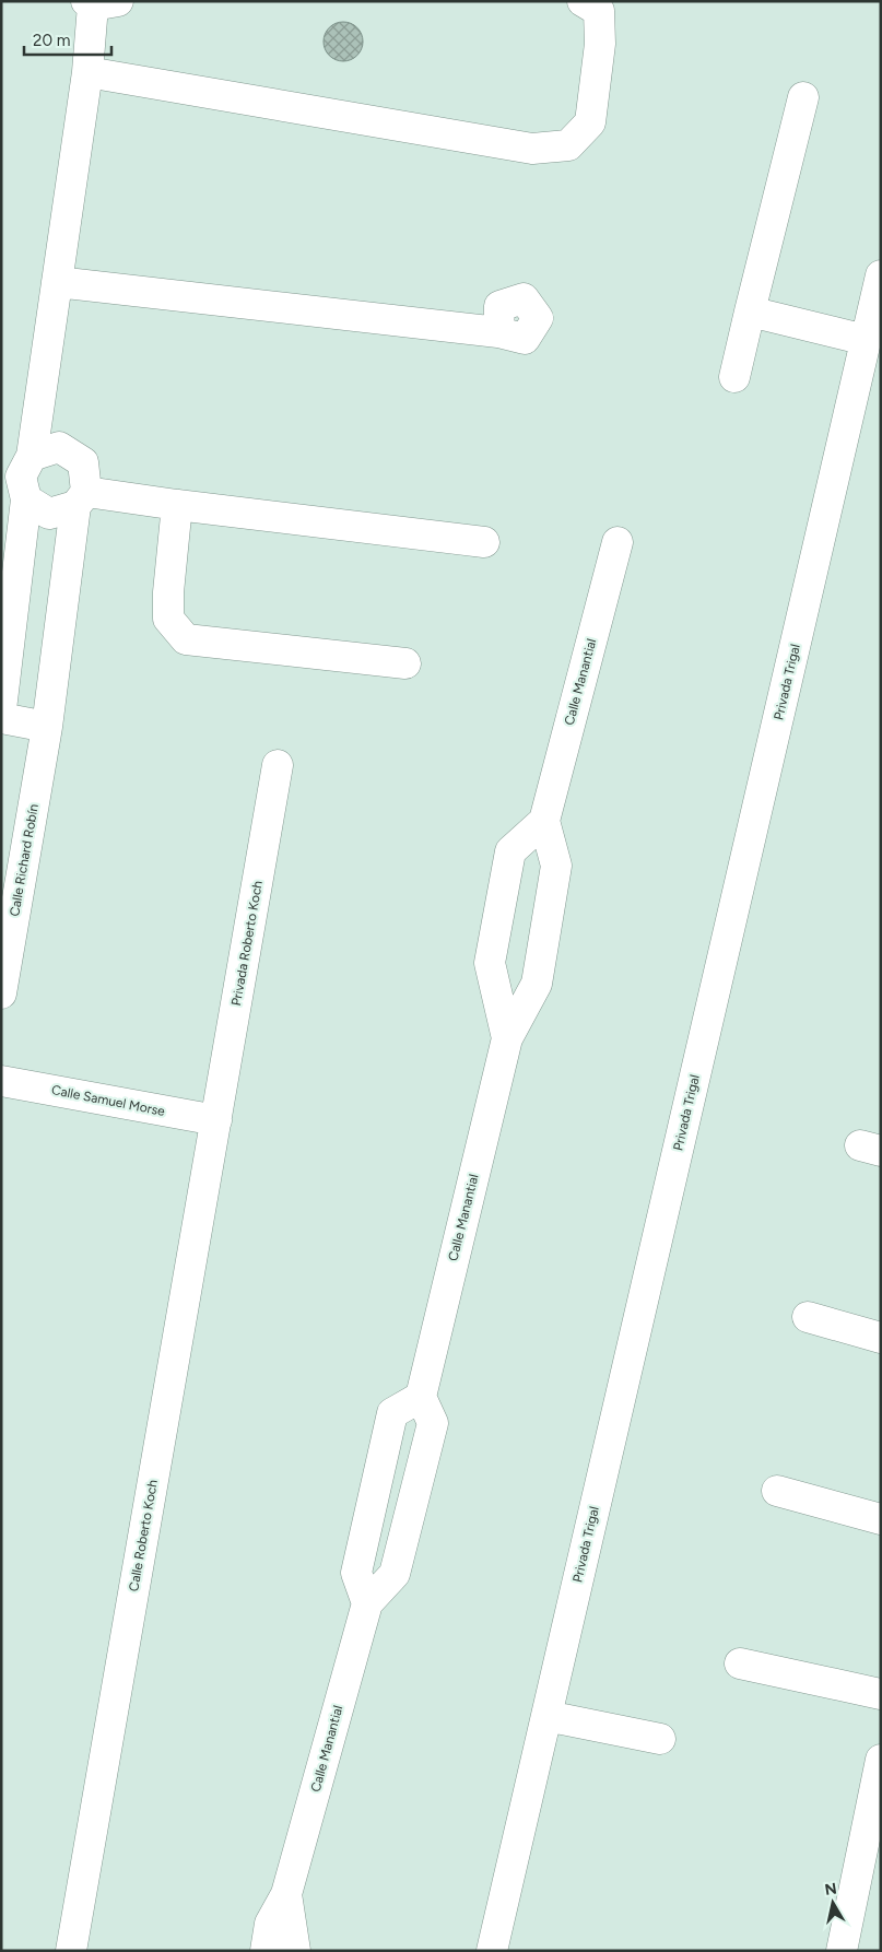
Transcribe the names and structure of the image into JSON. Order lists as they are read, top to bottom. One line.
{"streets":{"street":["Calle Manantial","Privada Trigal","Calle Richard Robín","Privada Roberto Koch","Calle Samuel Morse","Calle Roberto Koch"]},"crossings":[["Privada Roberto Koch","Calle Samuel Morse"],["Privada Roberto Koch","Calle Roberto Koch"],["Calle Samuel Morse","Calle Roberto Koch"]],"scale_bar":"20 m","north":"top"}
